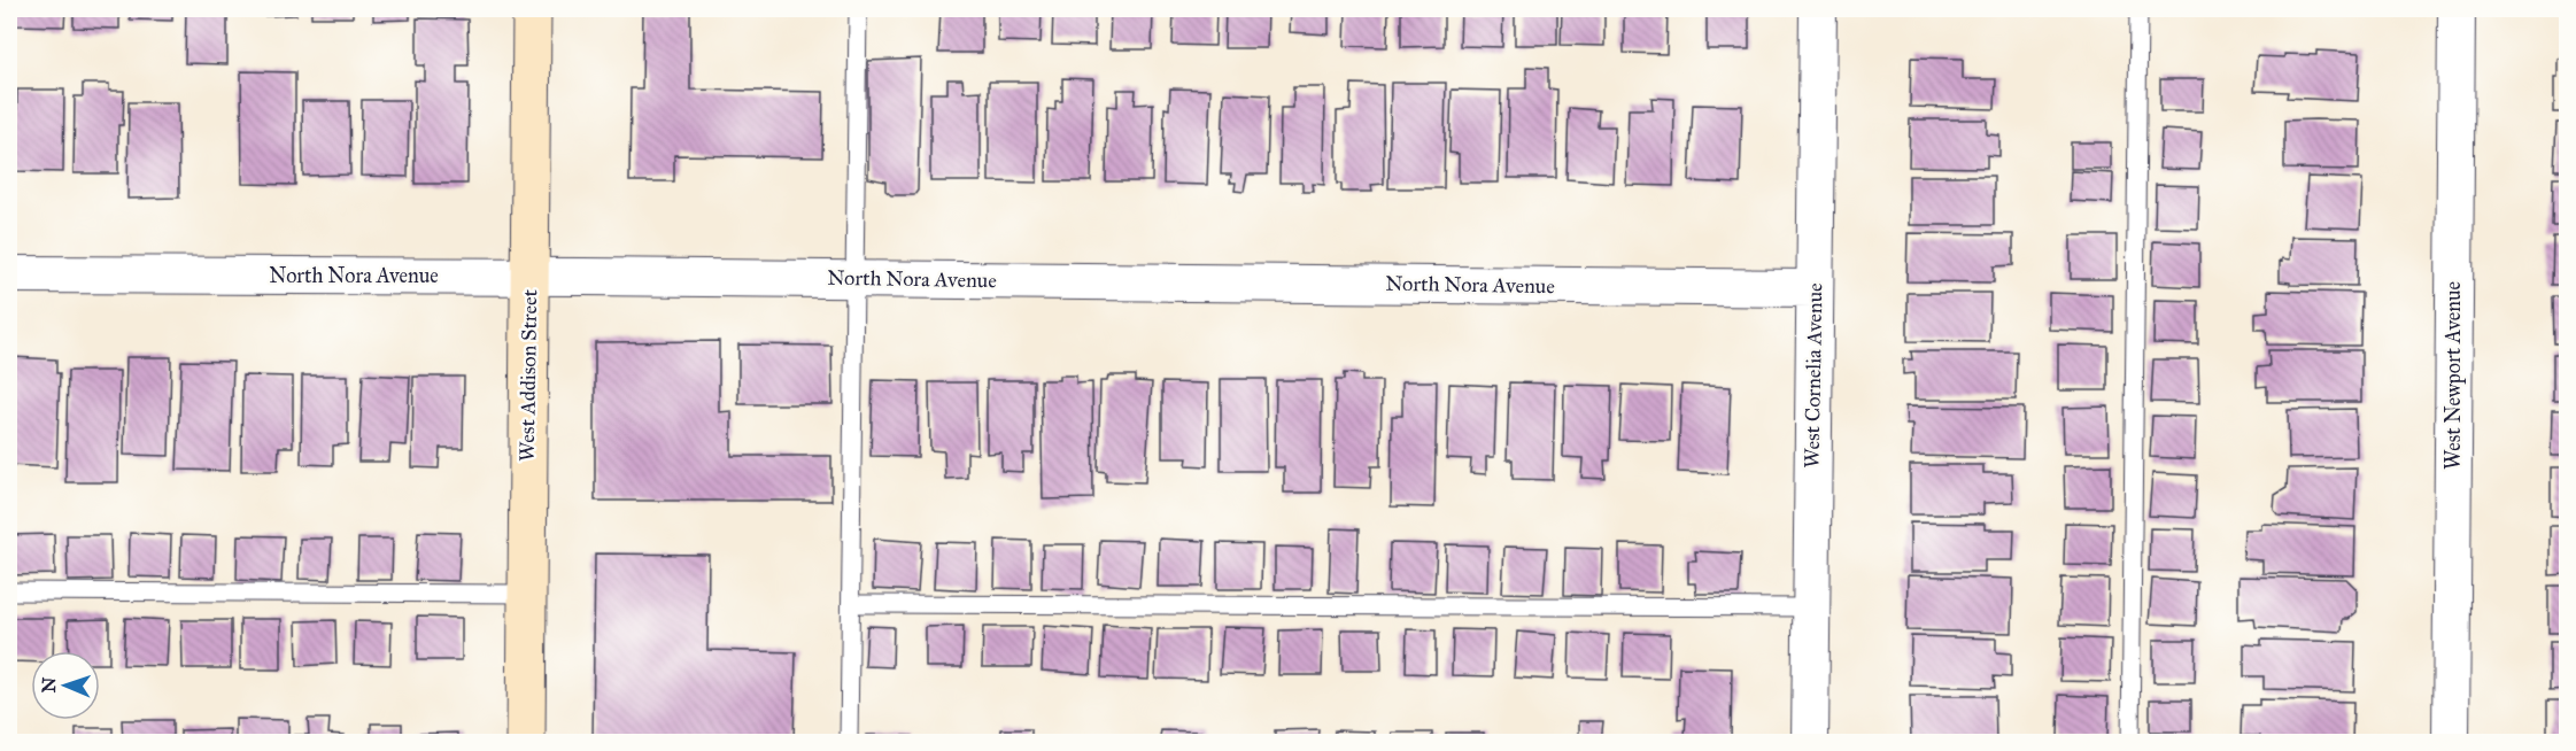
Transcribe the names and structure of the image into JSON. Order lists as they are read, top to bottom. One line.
{"streets":{"street":["North Nora Avenue","West Addison Street","West Cornelia Avenue","West Newport Avenue"]},"crossings":[["North Nora Avenue","West Addison Street"],["North Nora Avenue","West Cornelia Avenue"]],"north":"left"}
